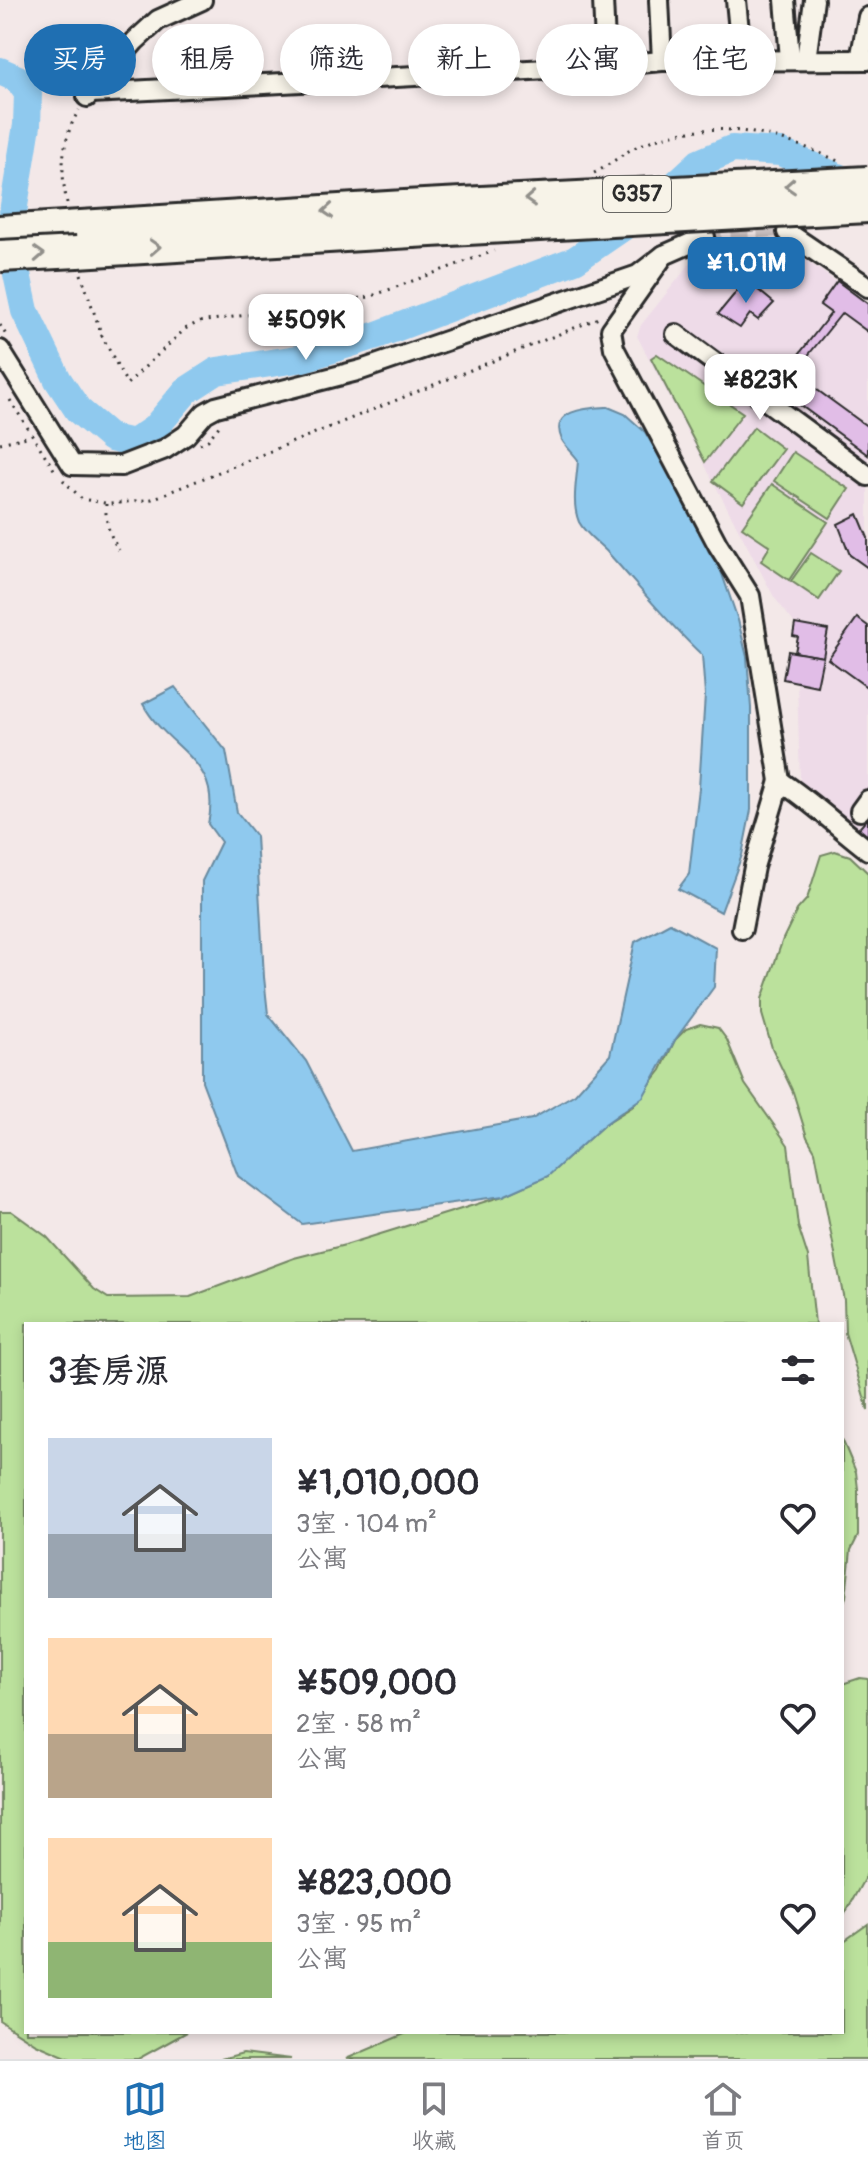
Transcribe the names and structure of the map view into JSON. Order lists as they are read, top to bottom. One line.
{"streets":{"highway":["G357"]},"page":{"chip":["买房","租房","筛选","新上","公寓","住宅"],"price":["¥1.01M","¥509K","¥823K"],"heading":"3套房源","list":[{"name":"¥1,010,000","note":"3室 · 104 m² · 公寓"},{"name":"¥509,000","note":"2室 · 58 m² · 公寓"},{"name":"¥823,000","note":"3室 · 95 m² · 公寓"}],"tabs":["地图","收藏","首页"]}}
